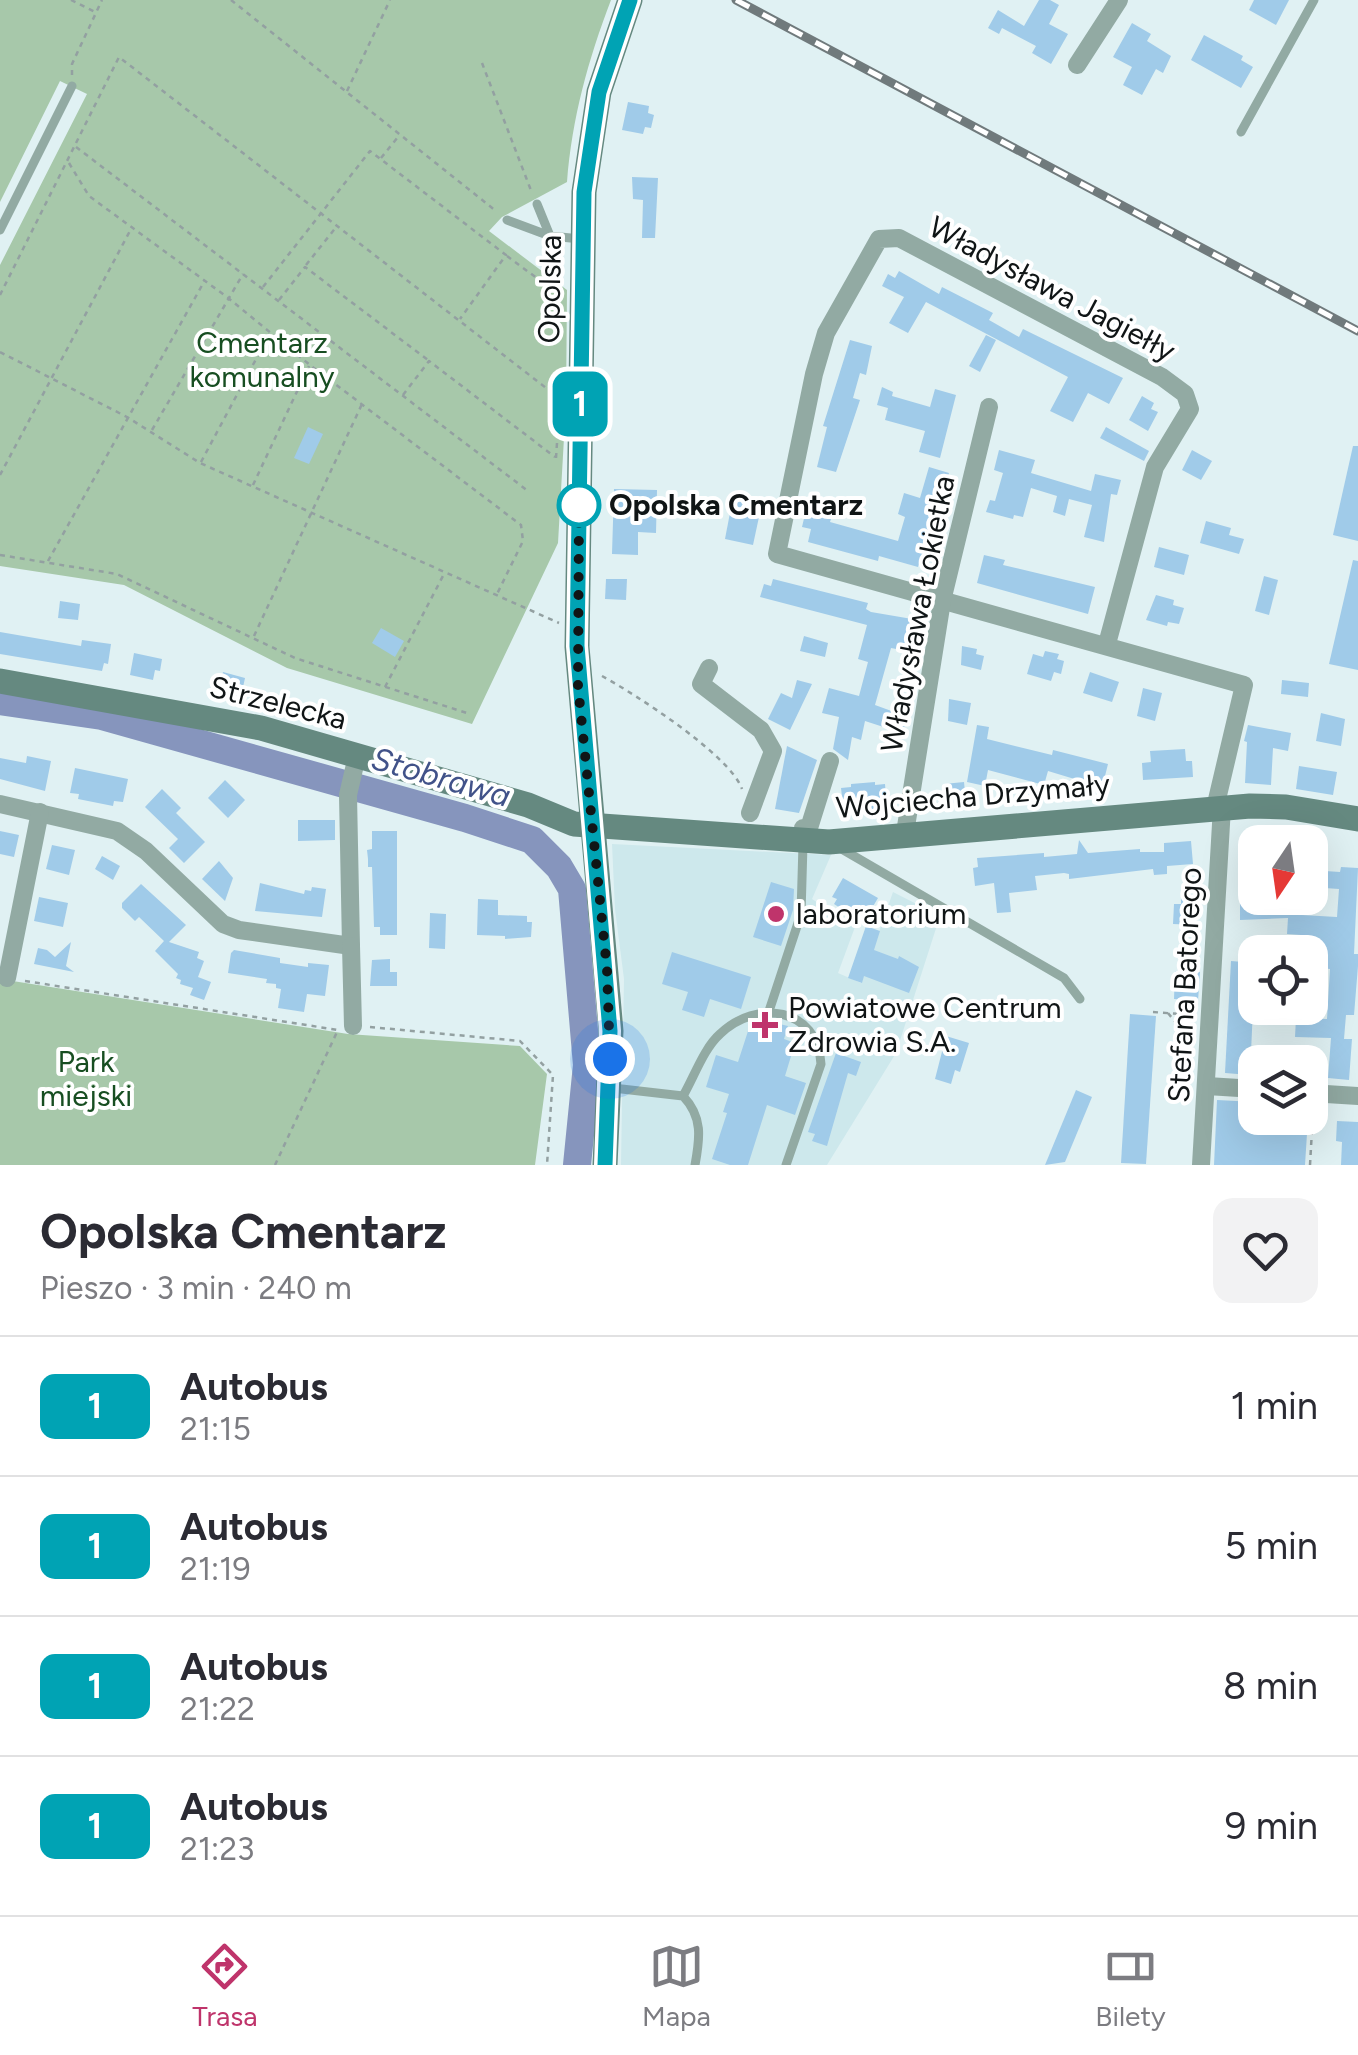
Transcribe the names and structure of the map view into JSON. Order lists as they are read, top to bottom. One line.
{"streets":{"street":["Opolska","Władysława Jagiełły","Władysława Łokietka","Strzelecka","Wojciecha Drzymały","Stefana Batorego"]},"crossings":[["Opolska","Strzelecka"],["Opolska","Wojciecha Drzymały"],["Władysława Jagiełły","Władysława Łokietka"],["Władysława Jagiełły","Wojciecha Drzymały"],["Władysława Jagiełły","Stefana Batorego"],["Władysława Łokietka","Wojciecha Drzymały"],["Strzelecka","Wojciecha Drzymały"],["Wojciecha Drzymały","Stefana Batorego"]],"water":["Stobrawa"],"parks":["Cmentarz komunalny","Park miejski"],"places":{"other":["Opolska Cmentarz","laboratorium"],"health":["Powiatowe Centrum Zdrowia S.A."]},"lines":["bus line 1"],"north":"bottom","page":{"on_map":"1","heading":["Opolska Cmentarz","Pieszo · 3 min · 240 m"],"list":[{"mark":"1","name":"Autobus","note":"21:15","value":"1 min"},{"mark":"1","name":"Autobus","note":"21:19","value":"5 min"},{"mark":"1","name":"Autobus","note":"21:22","value":"8 min"},{"mark":"1","name":"Autobus","note":"21:23","value":"9 min"}],"tabs":["Trasa","Mapa","Bilety"]}}
